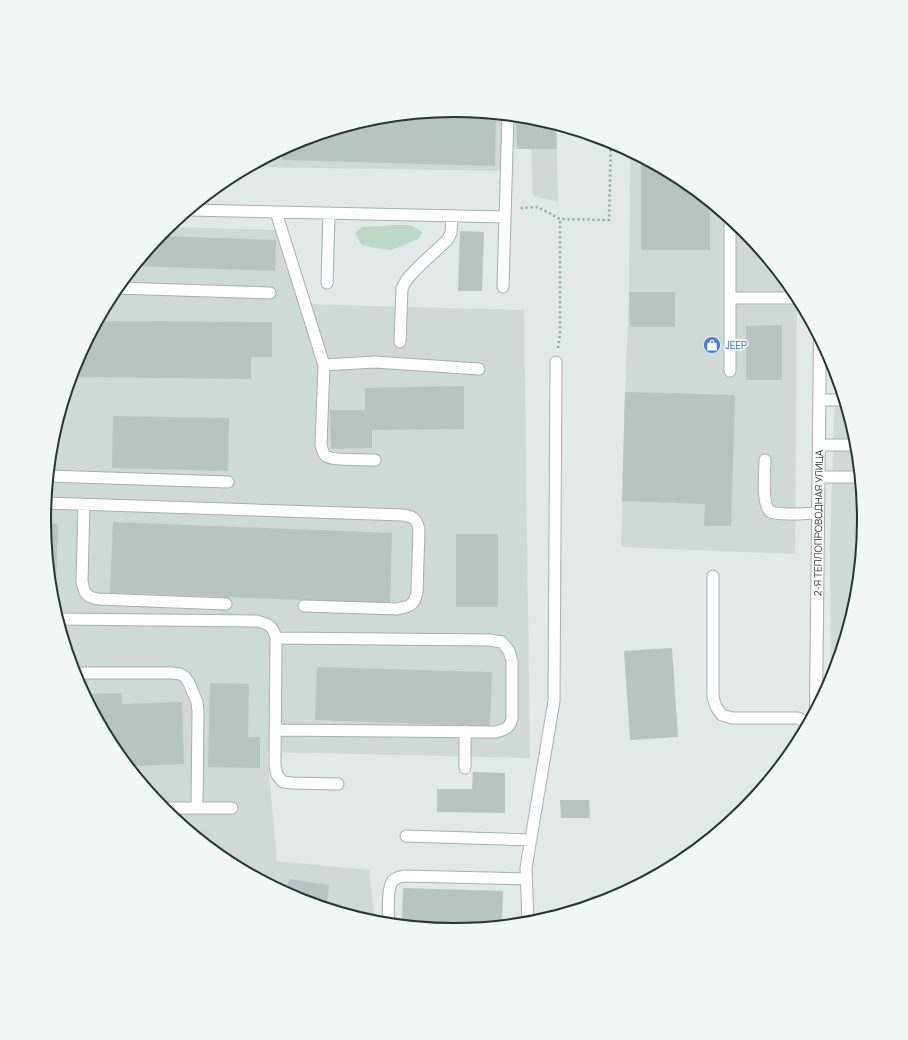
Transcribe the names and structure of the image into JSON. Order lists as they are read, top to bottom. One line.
{"streets":{"street":["2-Я ТЕПЛОПРОВОДНАЯ УЛИЦА"]},"places":{"shop":["JEEP"]}}
